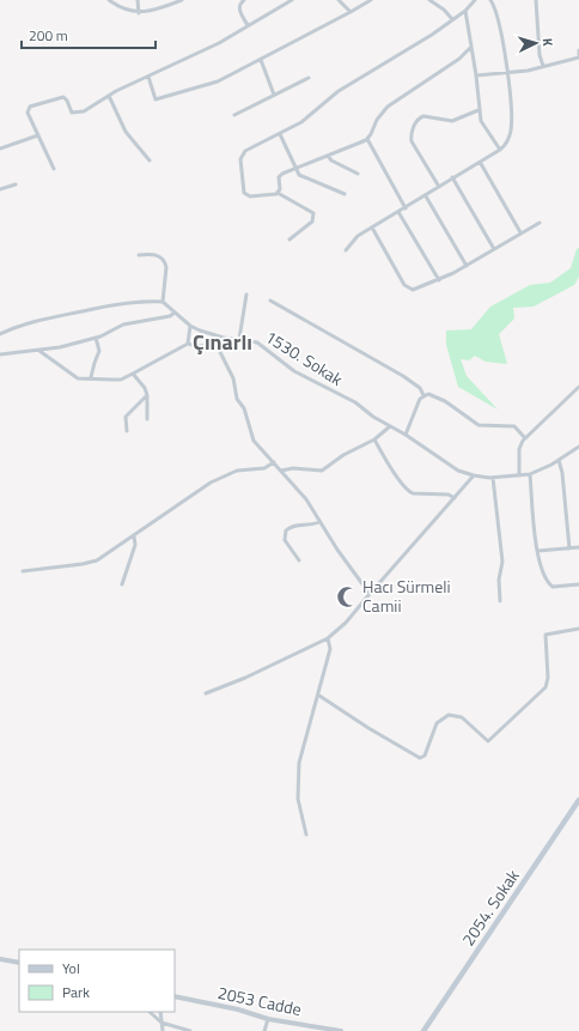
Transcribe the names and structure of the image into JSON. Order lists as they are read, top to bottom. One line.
{"streets":{"main road":["2054. Sokak"],"street":["1530. Sokak","2053 Cadde"]},"districts":["Çınarlı"],"places":{"mosque":["Hacı Sürmeli Camii"]},"legend":["Yol","Park"],"scale_bar":"200 m","north":"right"}
